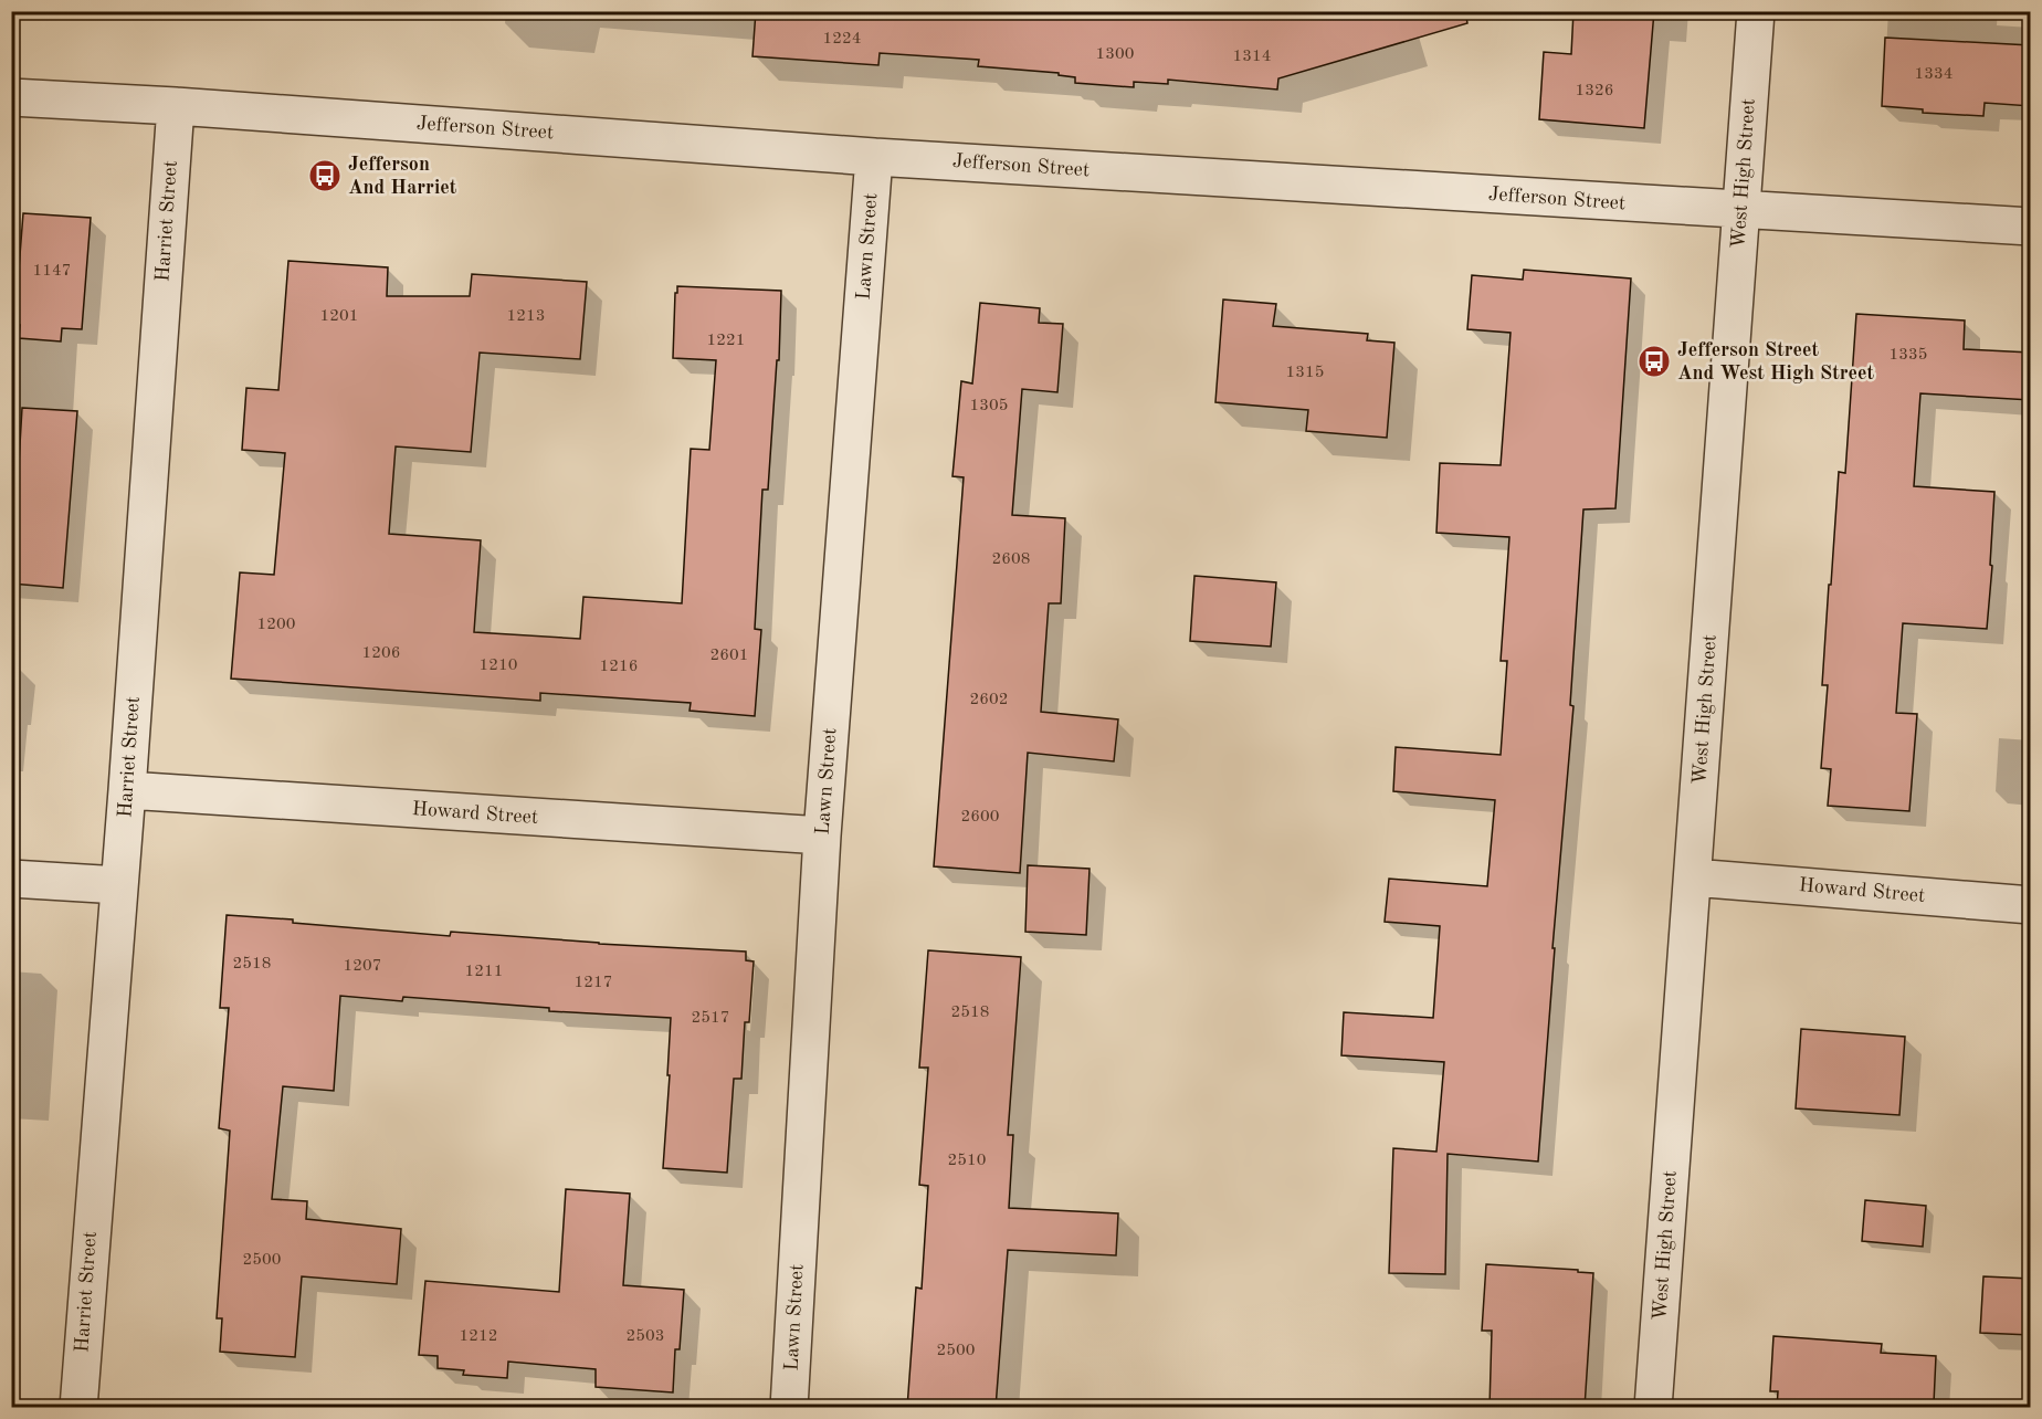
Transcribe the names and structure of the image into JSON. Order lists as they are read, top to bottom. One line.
{"streets":{"street":["Jefferson Street","West High Street","Harriet Street","Lawn Street","Howard Street"]},"crossings":[["Jefferson Street","West High Street"],["Jefferson Street","Harriet Street"],["Jefferson Street","Lawn Street"],["West High Street","Howard Street"],["Harriet Street","Howard Street"],["Lawn Street","Howard Street"]],"places":{"bus stop":["Jefferson And Harriet","Jefferson Street And West High Street"]},"house_numbers":["1224","1300","1314","1334","1326","1147","1201","1213","1221","1335","1315","1305","2608","1200","1206","2601","1210","1216","2602","2600","2518","1207","1211","1217","2518","2517","2510","2500","1212","2503","2500"]}
